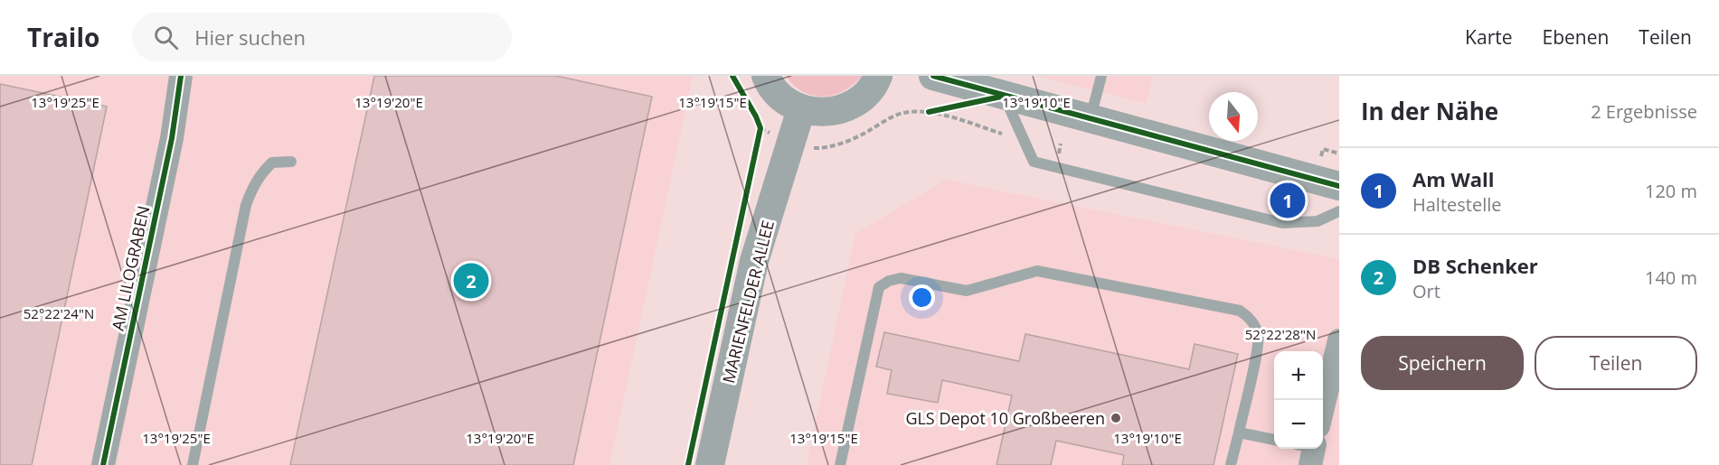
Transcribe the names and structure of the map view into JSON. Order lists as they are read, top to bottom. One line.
{"streets":{"street":["AM LILOGRABEN","MARIENFELDER ALLEE"]},"places":["GLS Depot 10 Großbeeren"],"north":"bottom","page":{"header":"Trailo","search":"Hier suchen","nav":["Karte","Ebenen","Teilen"],"heading":["In der Nähe","2 Ergebnisse"],"list":[{"mark":"1","name":"Am Wall","note":"Haltestelle","value":"120 m"},{"mark":"2","name":"DB Schenker","note":"Ort","value":"140 m"}],"pins":["1","2"],"buttons":["Speichern","Teilen"],"map_buttons":["+","−"]},"coordinates":["13°19'25\"E","13°19'20\"E","13°19'15\"E","13°19'10\"E","52°22'24\"N","52°22'28\"N"]}
